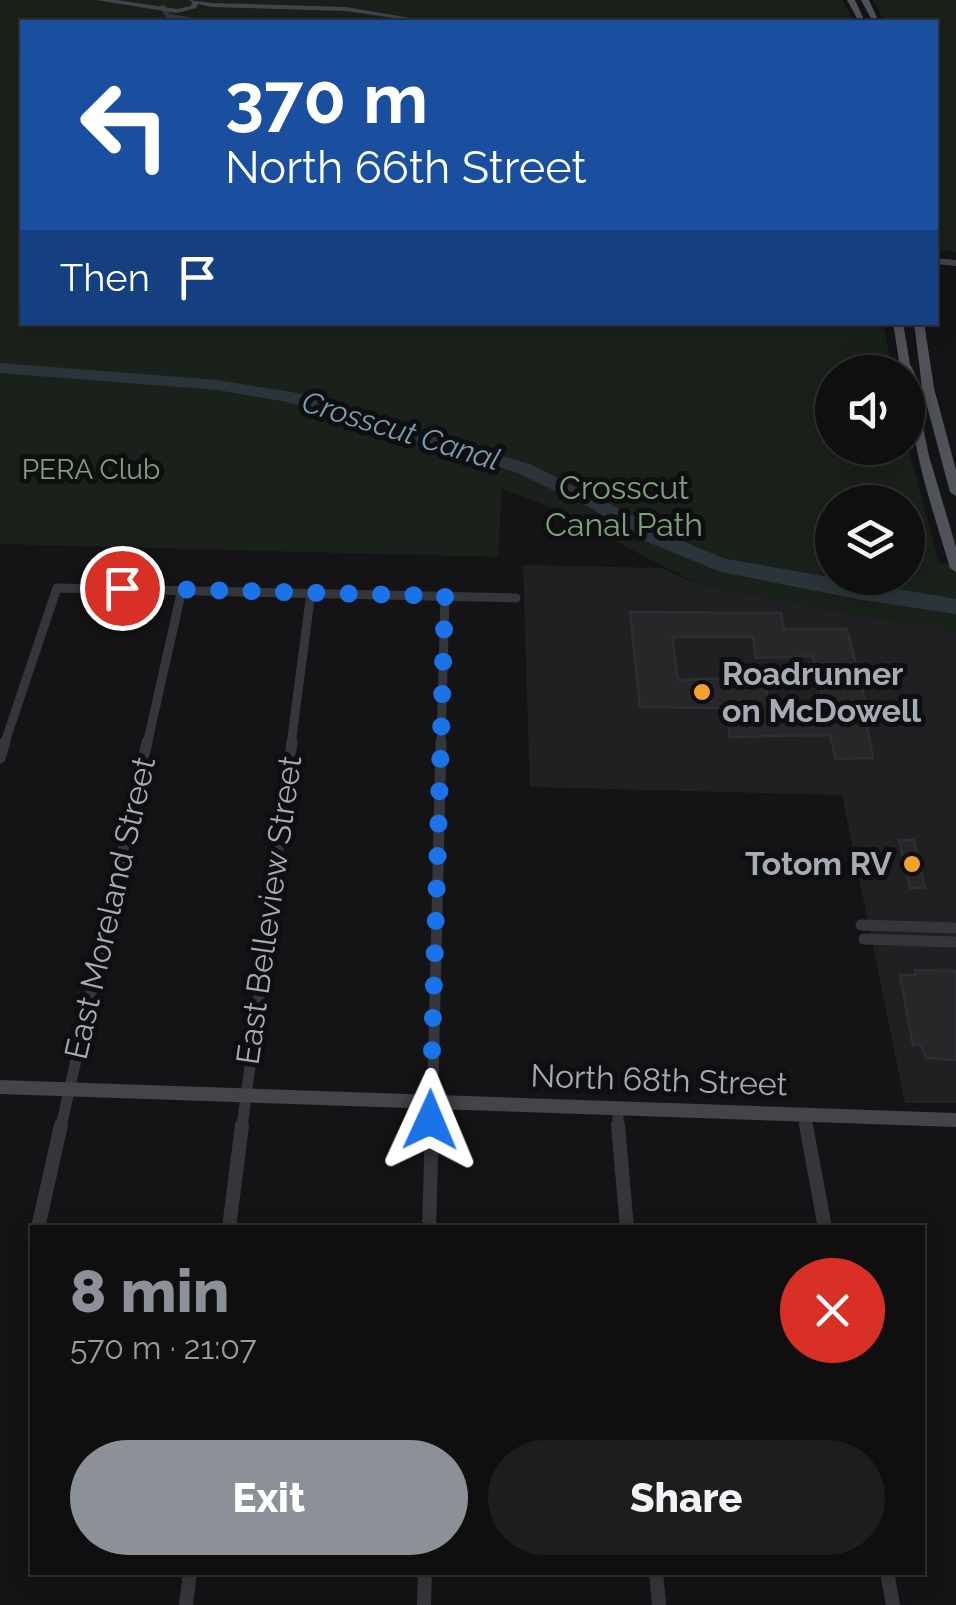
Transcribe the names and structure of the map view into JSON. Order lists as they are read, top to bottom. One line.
{"streets":{"main road":["North 68th Street"],"street":["East Moreland Street","East Belleview Street"]},"crossings":[["East Moreland Street","North 68th Street"],["East Belleview Street","North 68th Street"]],"water":["Crosscut Canal"],"parks":["PERA Club","Crosscut Canal Path"],"places":["Roadrunner on McDowell","Totom RV"],"page":{"turn":["370 m","North 66th Street"],"then":"Then","heading":["8 min","570 m · 21:07"],"buttons":["Exit","Share"]}}
